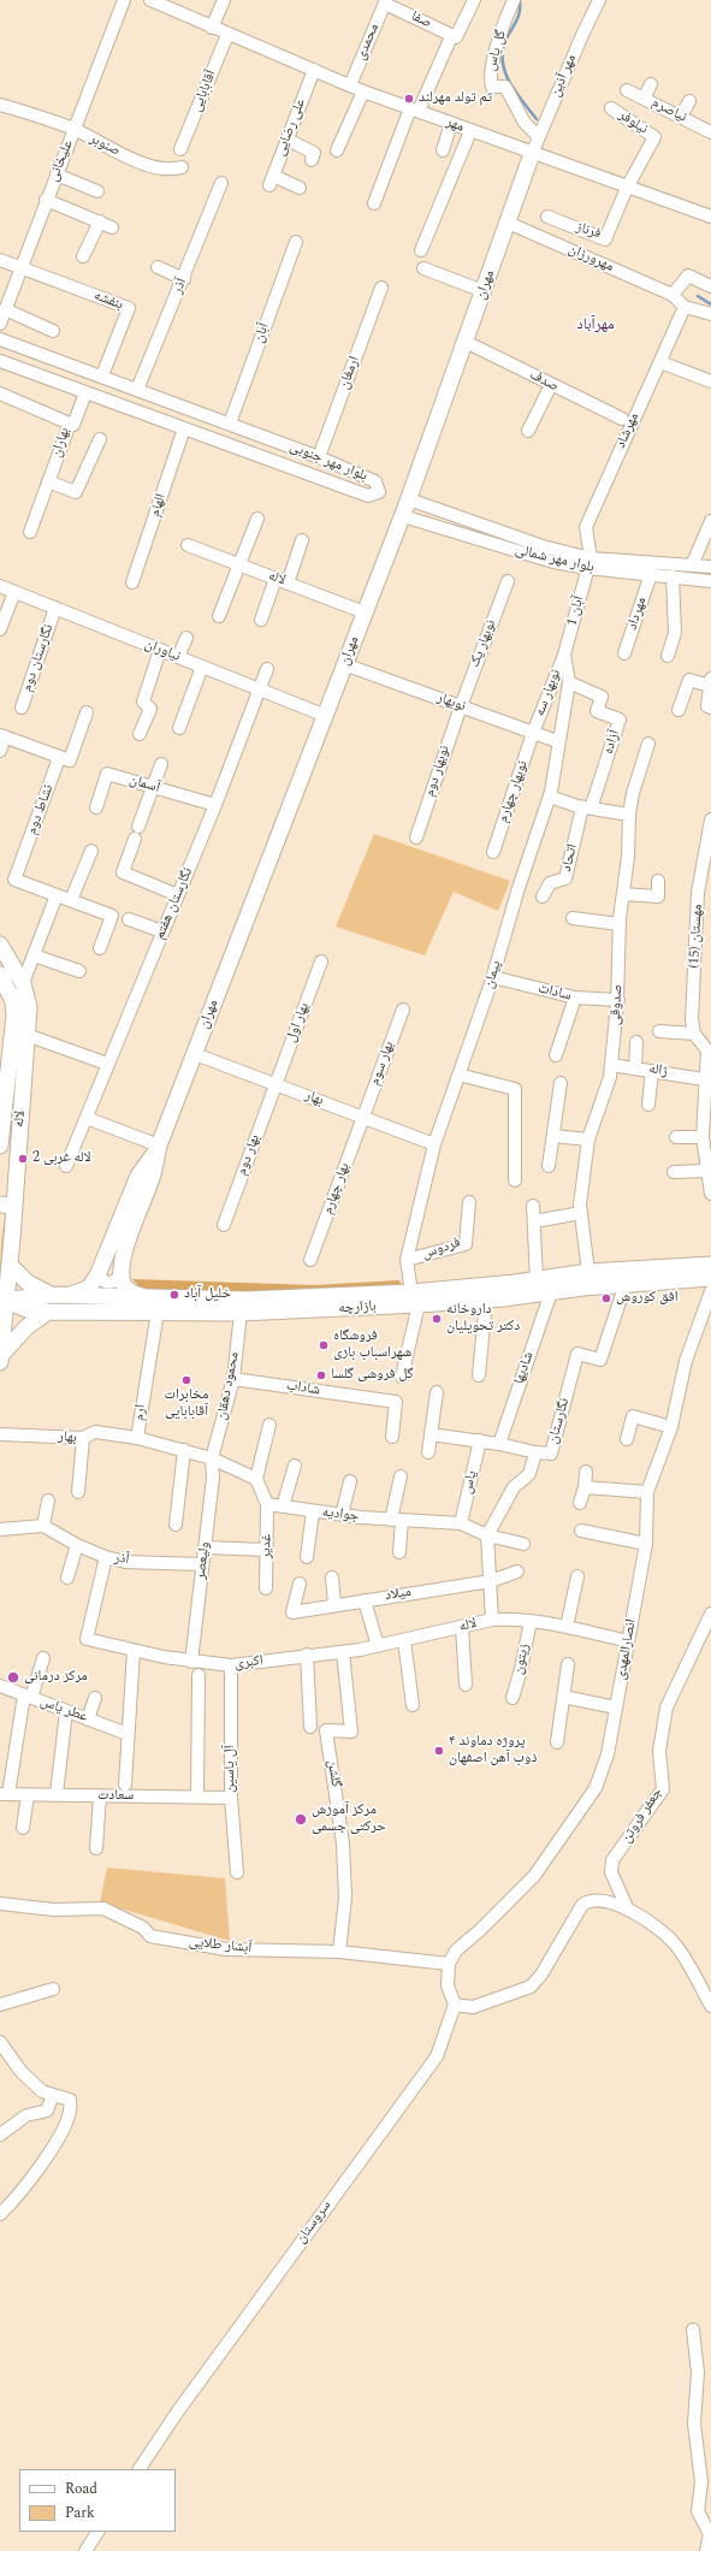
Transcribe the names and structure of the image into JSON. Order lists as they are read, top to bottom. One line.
{"streets":{"main road":["مهران","لاله","بازارچه"],"street":["صفا","محمدی","گل یاس","مهر آذین","آقابابایی","نیاصرم","نیلوفر","مهر","علی رضایی","صنوبر","علیخانی","فرناز","مهرورزان","آذر","بنفشه","آبان","ارمغان","صدف","مهرشاد","بهاران","بلوار مهر جنوبی","الهام","بلوار مهر شمالی","1 آبان","مهرداد","نوبهار یک","نیاوران","نگارستان دوم","نوبهار سه","نوبهار","آزاده","نوبهار دوم","آسمان","نوبهار چهارم","نشاط دوم","اتحاد","نگارستان هفتم","مهستان (15)","پیمان","سادات","صدوقی","بهار اول","بهار سوم","ژاله","بهار","بهار دوم","بهار چهارم","فردوس","شادیها","محمود دهقان","شاداب","ارم","نگارستان","یاس","جوادیه","غدیر","ولیعصر","میلاد","انصارالمهدی","زیتون","اکبری","عطر یاس","آل یاسین","گلشن","سعادت","جعفر فروتن","آبشار طلایی","سروستان"]},"crossings":[["صفا","محمدی"],["محمدی","مهر"],["گل یاس","مهر آذین"],["مهر آذین","مهر"],["مهر آذین","مهران"],["آقابابایی","مهر"],["نیلوفر","مهر"],["نیلوفر","فرناز"],["مهر","علی رضایی"],["مهر","فرناز"],["مهر","مهران"],["صنوبر","علیخانی"],["علیخانی","بنفشه"],["مهرورزان","مهران"],["مهران","صدف"],["مهران","بلوار مهر شمالی"],["مهران","لاله"],["مهران","نیاوران"],["مهران","نوبهار"],["مهران","بهار"],["مهران","بازارچه"],["آذر","بلوار مهر جنوبی"],["آذر","ولیعصر"],["بنفشه","بلوار مهر جنوبی"],["آبان","بلوار مهر جنوبی"],["ارمغان","بلوار مهر جنوبی"],["مهرشاد","بلوار مهر شمالی"],["مهرشاد","1 آبان"],["بلوار مهر جنوبی","الهام"],["بلوار مهر شمالی","1 آبان"],["بلوار مهر شمالی","مهرداد"],["لاله","بازارچه"],["لاله","انصارالمهدی"],["لاله","زیتون"],["لاله","اکبری"],["لاله","گلشن"],["1 آبان","نوبهار سه"],["1 آبان","پیمان"],["نوبهار یک","نوبهار"],["نوبهار یک","نوبهار دوم"],["نیاوران","نگارستان دوم"],["نیاوران","نگارستان هفتم"],["نوبهار سه","نوبهار"],["نوبهار سه","نوبهار چهارم"],["نوبهار سه","پیمان"],["نوبهار","نوبهار دوم"],["نوبهار","نوبهار چهارم"],["نوبهار","پیمان"],["آزاده","اتحاد"],["آزاده","پیمان"],["آسمان","نگارستان هفتم"],["پیمان","سادات"],["پیمان","بهار"],["پیمان","فردوس"],["پیمان","بازارچه"],["سادات","صدوقی"],["صدوقی","ژاله"],["صدوقی","بازارچه"],["بهار اول","بهار"],["بهار اول","بهار دوم"],["بهار سوم","بهار"],["بهار سوم","بهار چهارم"],["بهار","بهار دوم"],["بهار","بهار چهارم"],["بازارچه","شادیها"],["بازارچه","محمود دهقان"],["بازارچه","ارم"],["بازارچه","نگارستان"],["محمود دهقان","شاداب"],["محمود دهقان","ارم"],["محمود دهقان","ولیعصر"],["ارم","ولیعصر"],["نگارستان","جوادیه"],["یاس","جوادیه"],["جوادیه","غدیر"],["ولیعصر","اکبری"],["انصارالمهدی","آبشار طلایی"],["اکبری","آل یاسین"],["آل یاسین","سعادت"],["گلشن","آبشار طلایی"]],"districts":["مهرآباد"],"places":["تم تولد مهرلند","لاله غربی 2","خلیل آباد","افق کوروش","داروخانه دکتر تحویلیان","فروشگاه شهراسباب بازی","گل فروشی گلسا","مخابرات آقابابایی","مرکز درمانی","پروژه دماوند ۴ ذوب آهن اصفهان","مرکز آموزش حرکتی جسمی"],"legend":["Road","Park"]}
